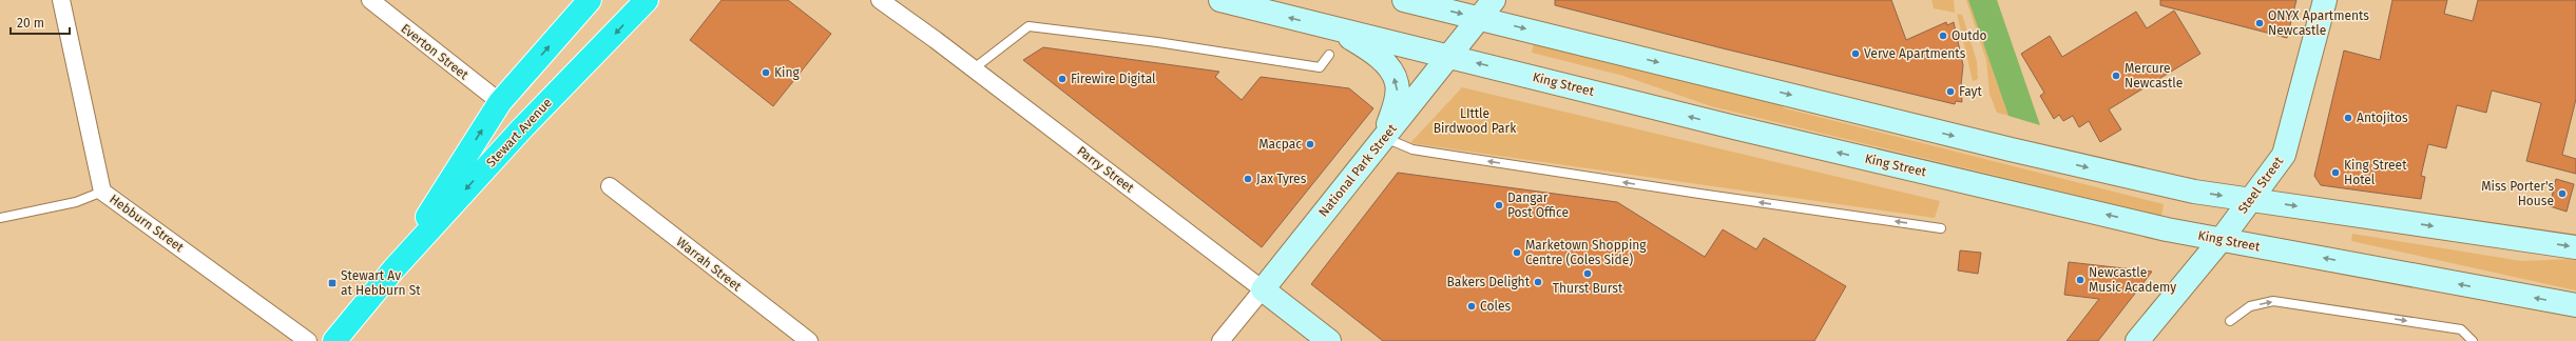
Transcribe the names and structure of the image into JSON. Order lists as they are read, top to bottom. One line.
{"streets":{"highway":["Stewart Avenue"],"main road":["King Street","Parry Street","National Park Street","Steel Street"],"street":["Everton Street","Hebburn Street","Warrah Street"]},"crossings":[["Everton Street","Stewart Avenue"],["King Street","National Park Street"],["King Street","Steel Street"],["Parry Street","National Park Street"]],"parks":["LIttle Birdwood Park"],"places":{"other":["ONYX Apartments Newcastle","Outdo","Verve Apartments","King","Mercure Newcastle","Firewire Digital","Fayt","Antojitos","Macpac","King Street Hotel","Jax Tyres","Miss Porter's House","Dangar Post Office","Marketown Shopping Centre (Coles Side)","Thurst Burst","Newcastle Music Academy","Bakers Delight","Coles"],"transit":["Stewart Av at Hebburn St"]},"scale_bar":"20 m"}
